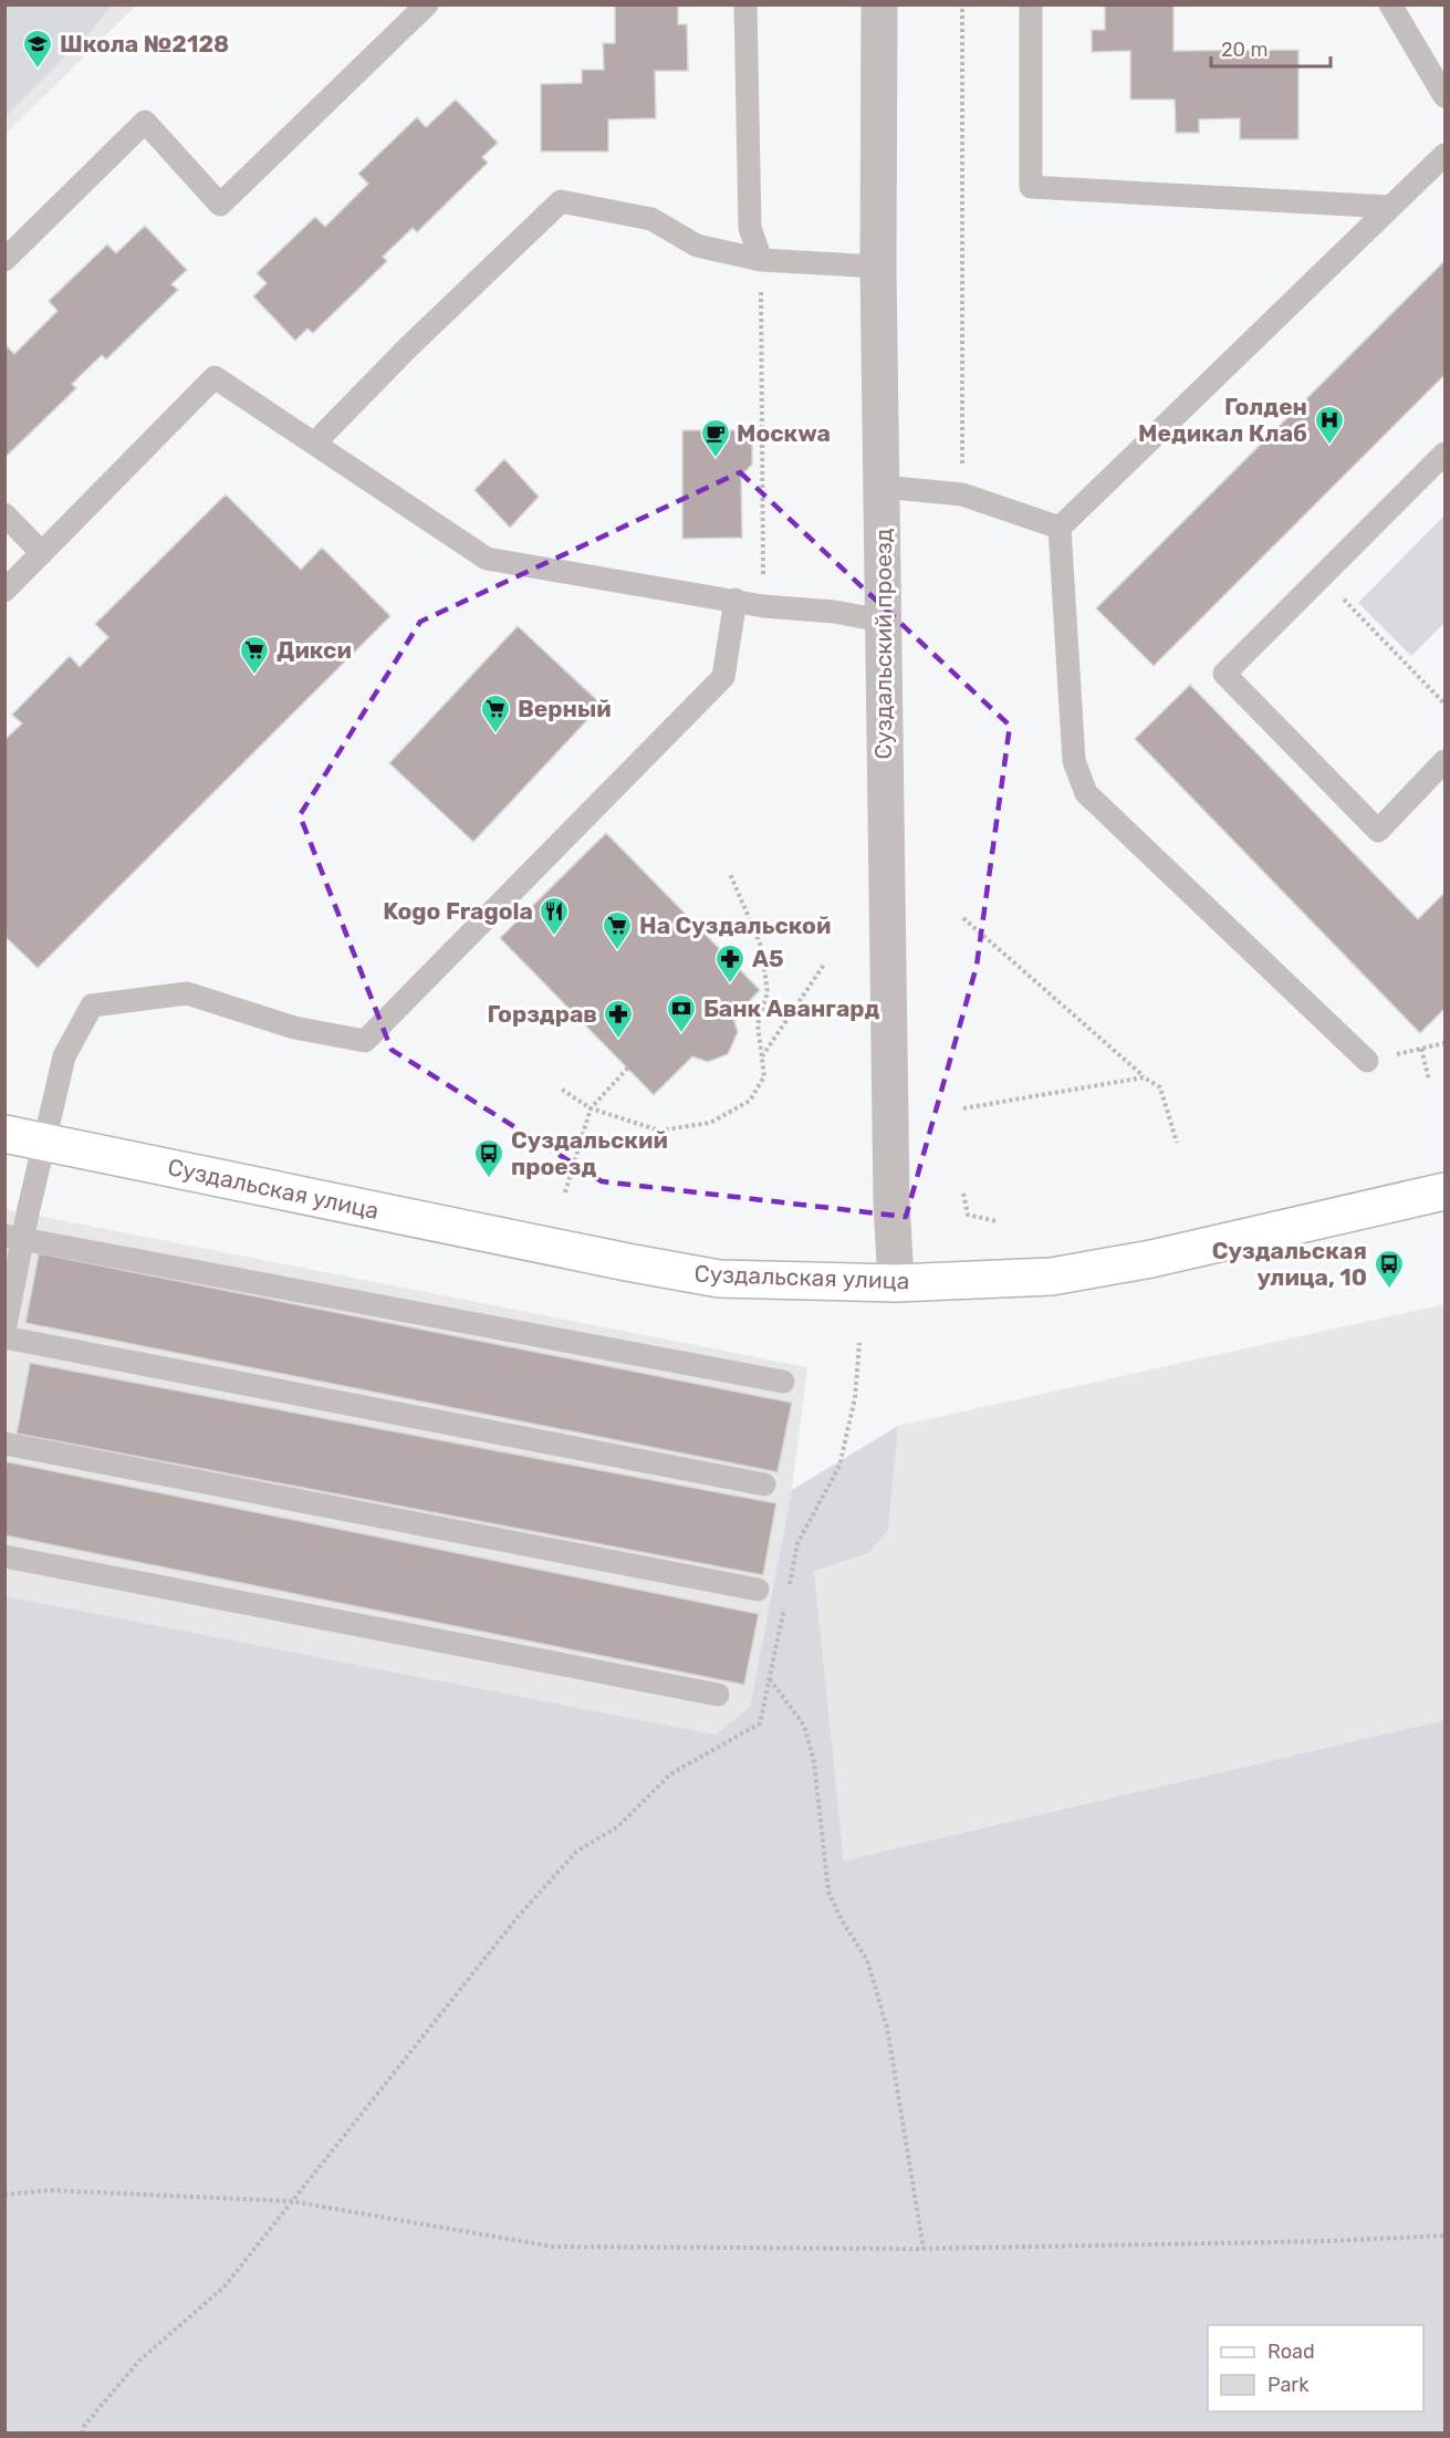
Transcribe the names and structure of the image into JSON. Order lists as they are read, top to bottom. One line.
{"streets":{"street":["Суздальский проезд","Суздальская улица"]},"crossings":[["Суздальский проезд","Суздальская улица"]],"places":{"school or university":["Школа №2128"],"hospital":["Голден Медикал Клаб"],"cafe":["Москwa"],"supermarket":["Дикси","Верный","На Суздальской"],"restaurant":["Kogo Fragola"],"pharmacy":["А5","Горздрав"],"bank":["Банк Авангард"],"bus stop":["Суздальский проезд","Суздальская улица, 10"]},"legend":["Road","Park"],"scale_bar":"20 m"}
